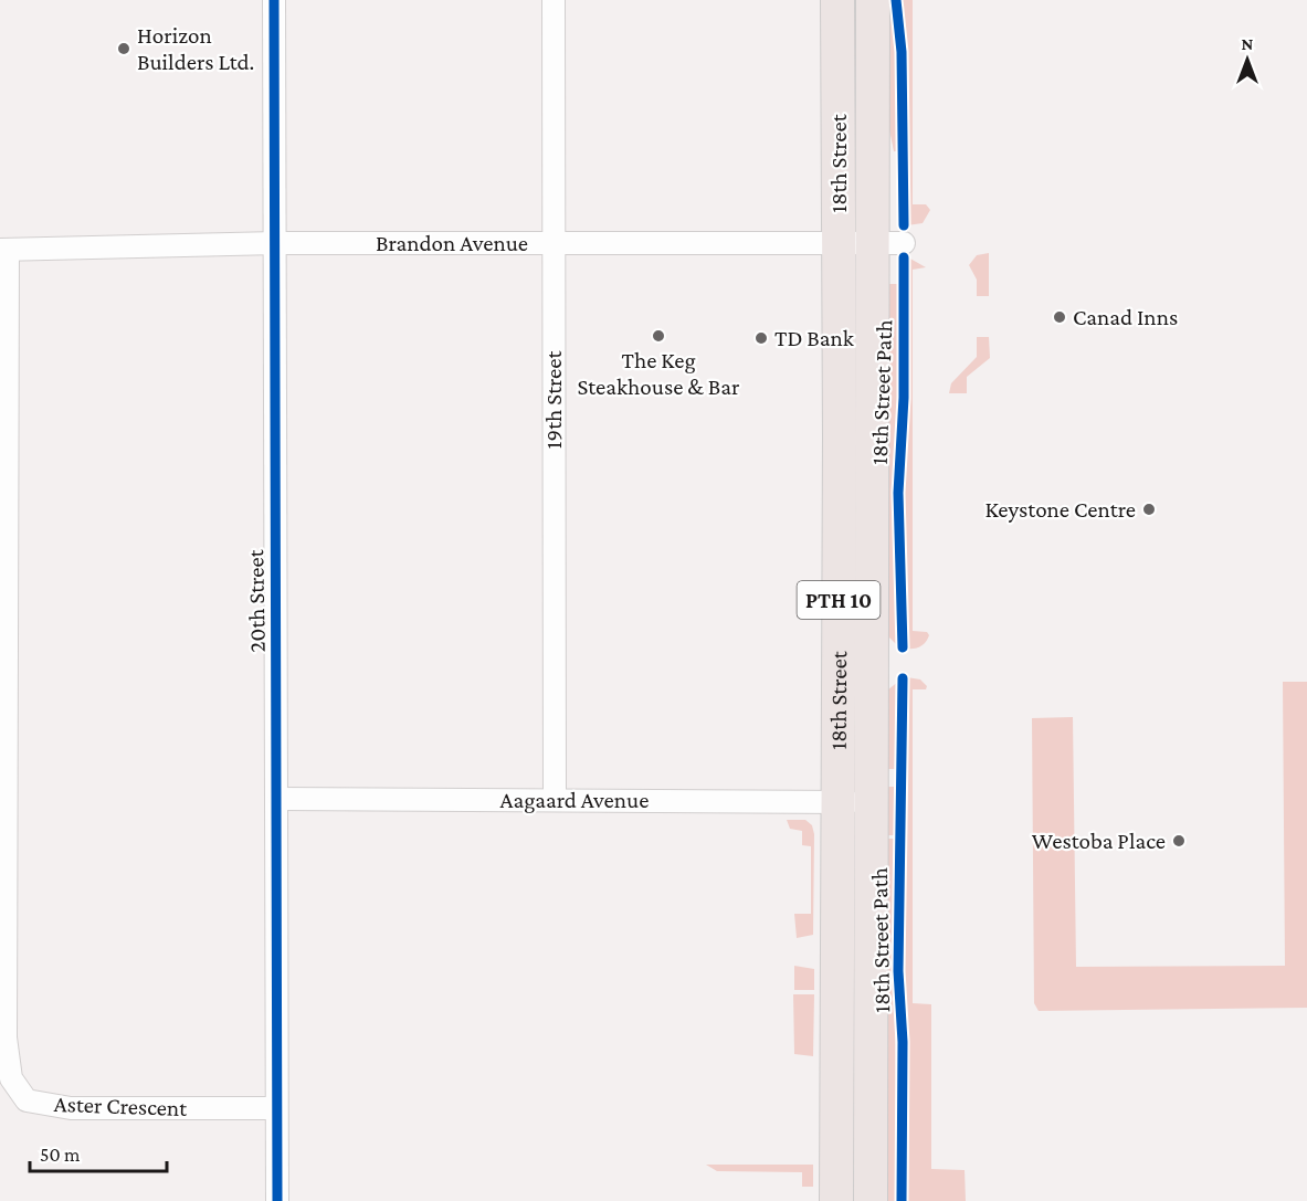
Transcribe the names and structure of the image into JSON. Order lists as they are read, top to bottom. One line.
{"streets":{"main road":["18th Street","PTH 10"],"street":["Brandon Avenue","19th Street","20th Street","Aagaard Avenue","Aster Crescent"],"cycle path":["18th Street Path"]},"crossings":[["18th Street","Brandon Avenue"],["18th Street","Aagaard Avenue"],["Brandon Avenue","19th Street"],["Brandon Avenue","20th Street"],["Brandon Avenue","Aster Crescent"],["19th Street","Aagaard Avenue"],["20th Street","Aagaard Avenue"],["20th Street","Aster Crescent"]],"places":["Horizon Builders Ltd.","Canad Inns","The Keg Steakhouse & Bar","TD Bank","Keystone Centre","Westoba Place"],"scale_bar":"50 m","north":"top"}
